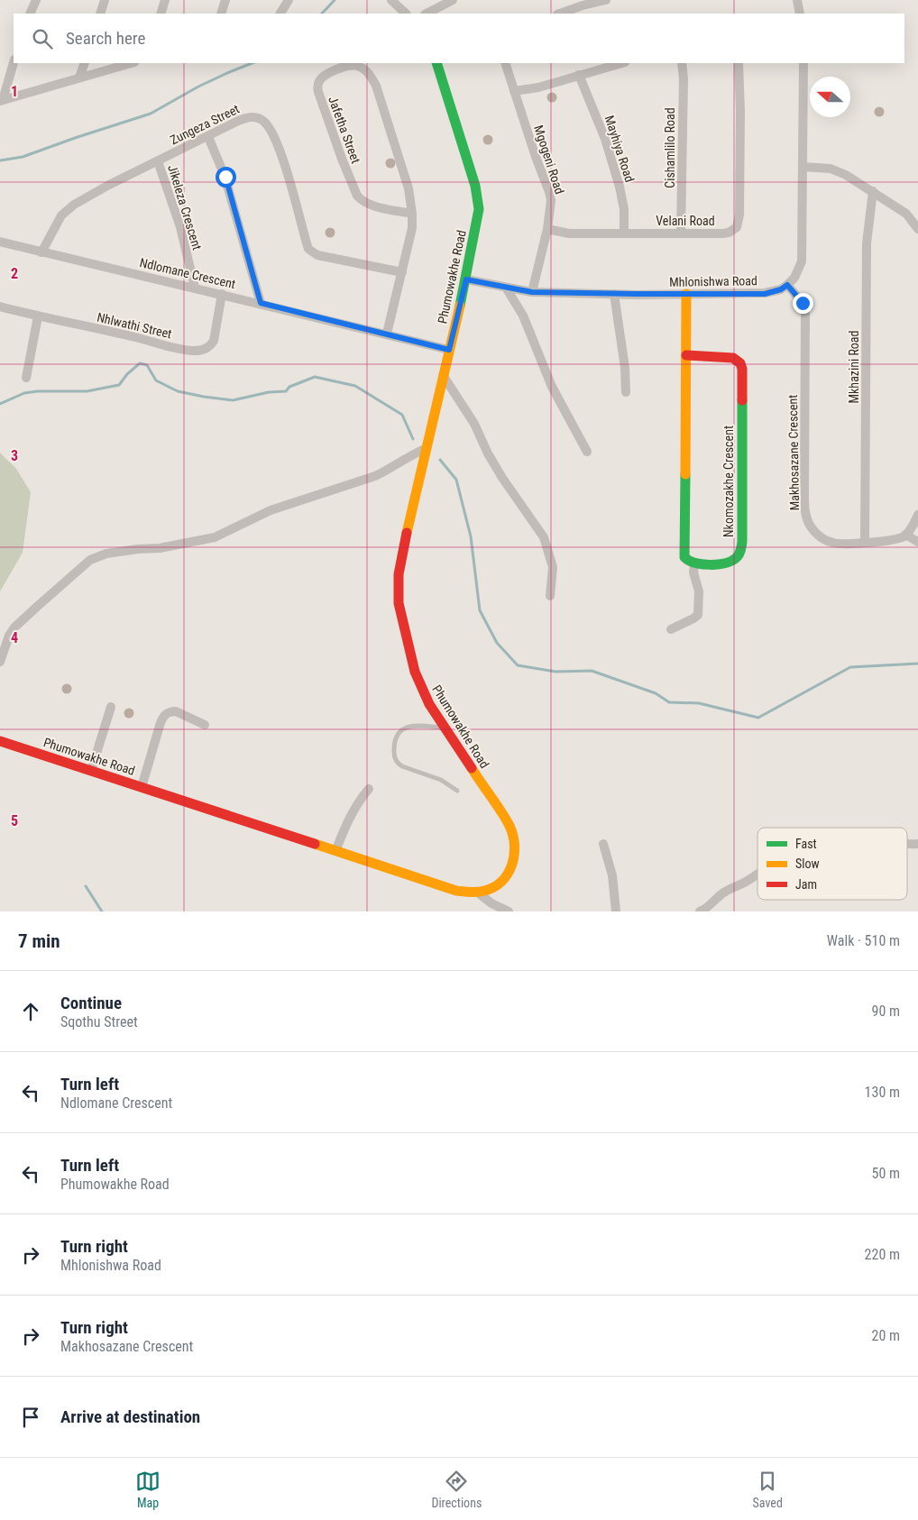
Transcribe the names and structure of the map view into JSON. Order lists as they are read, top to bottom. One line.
{"streets":{"street":["Zungeza Street","Jafetha Street","Cishamlilo Road","Mayhiya Road","Mgogeni Road","Jikeleza Crescent","Velani Road","Ndlomane Crescent","Phumowakhe Road","Mhlonishwa Road","Nhlwathi Street","Mkhazini Road","Makhosazane Crescent","Nkomozakhe Crescent"]},"crossings":[["Zungeza Street","Jafetha Street"],["Zungeza Street","Jikeleza Crescent"],["Zungeza Street","Ndlomane Crescent"],["Jafetha Street","Ndlomane Crescent"],["Cishamlilo Road","Velani Road"],["Mayhiya Road","Velani Road"],["Mgogeni Road","Velani Road"],["Mgogeni Road","Mhlonishwa Road"],["Jikeleza Crescent","Ndlomane Crescent"],["Ndlomane Crescent","Phumowakhe Road"],["Ndlomane Crescent","Nhlwathi Street"],["Phumowakhe Road","Mhlonishwa Road"],["Mhlonishwa Road","Makhosazane Crescent"],["Mkhazini Road","Makhosazane Crescent"]],"legend":["Fast","Slow","Jam"],"north":"left","page":{"search":"Search here","heading":["7 min","Walk · 510 m"],"list":[["Continue","Sqothu Street","90 m"],["Turn left","Ndlomane Crescent","130 m"],["Turn left","Phumowakhe Road","50 m"],["Turn right","Mhlonishwa Road","220 m"],["Turn right","Makhosazane Crescent","20 m"],"Arrive at destination"],"nav":["Map","Directions","Saved"]},"grid":{"rows":["1","2","3","4","5"]}}
